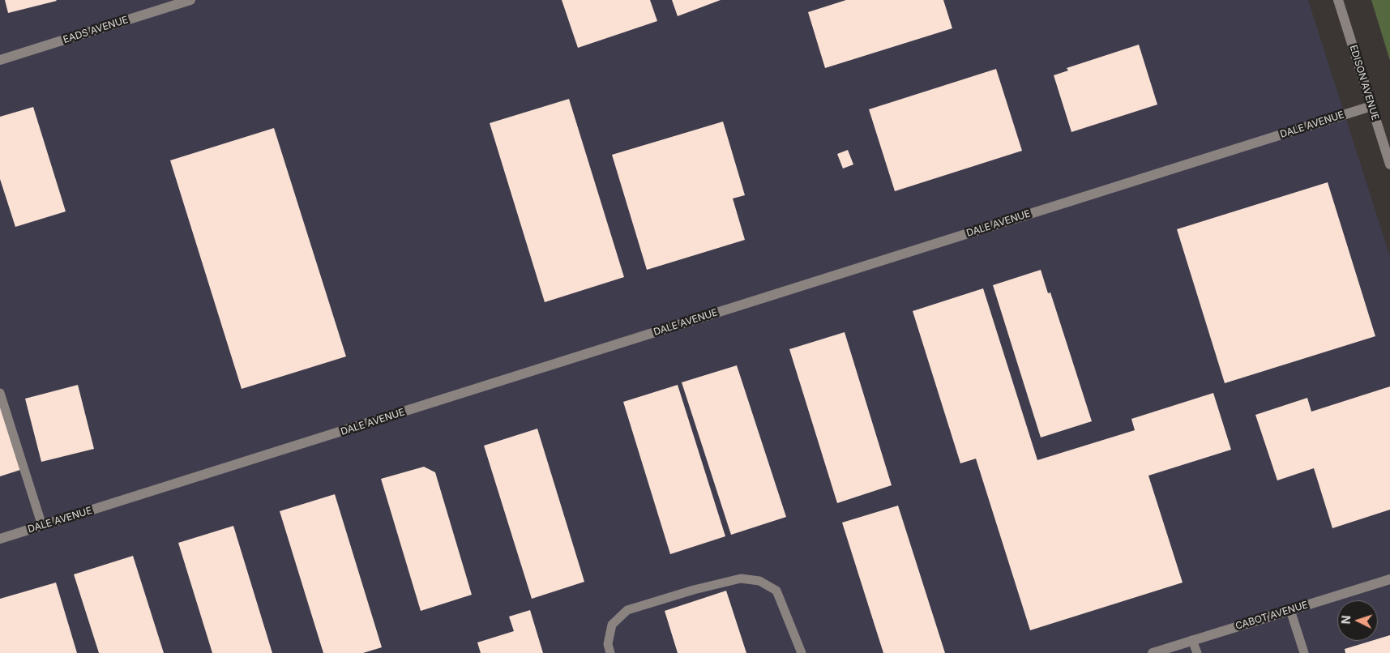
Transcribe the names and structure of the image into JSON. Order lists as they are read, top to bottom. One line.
{"streets":{"street":["EADS AVENUE","EDISON AVENUE","DALE AVENUE","CABOT AVENUE"]},"crossings":[["EDISON AVENUE","DALE AVENUE"]],"north":"left"}
